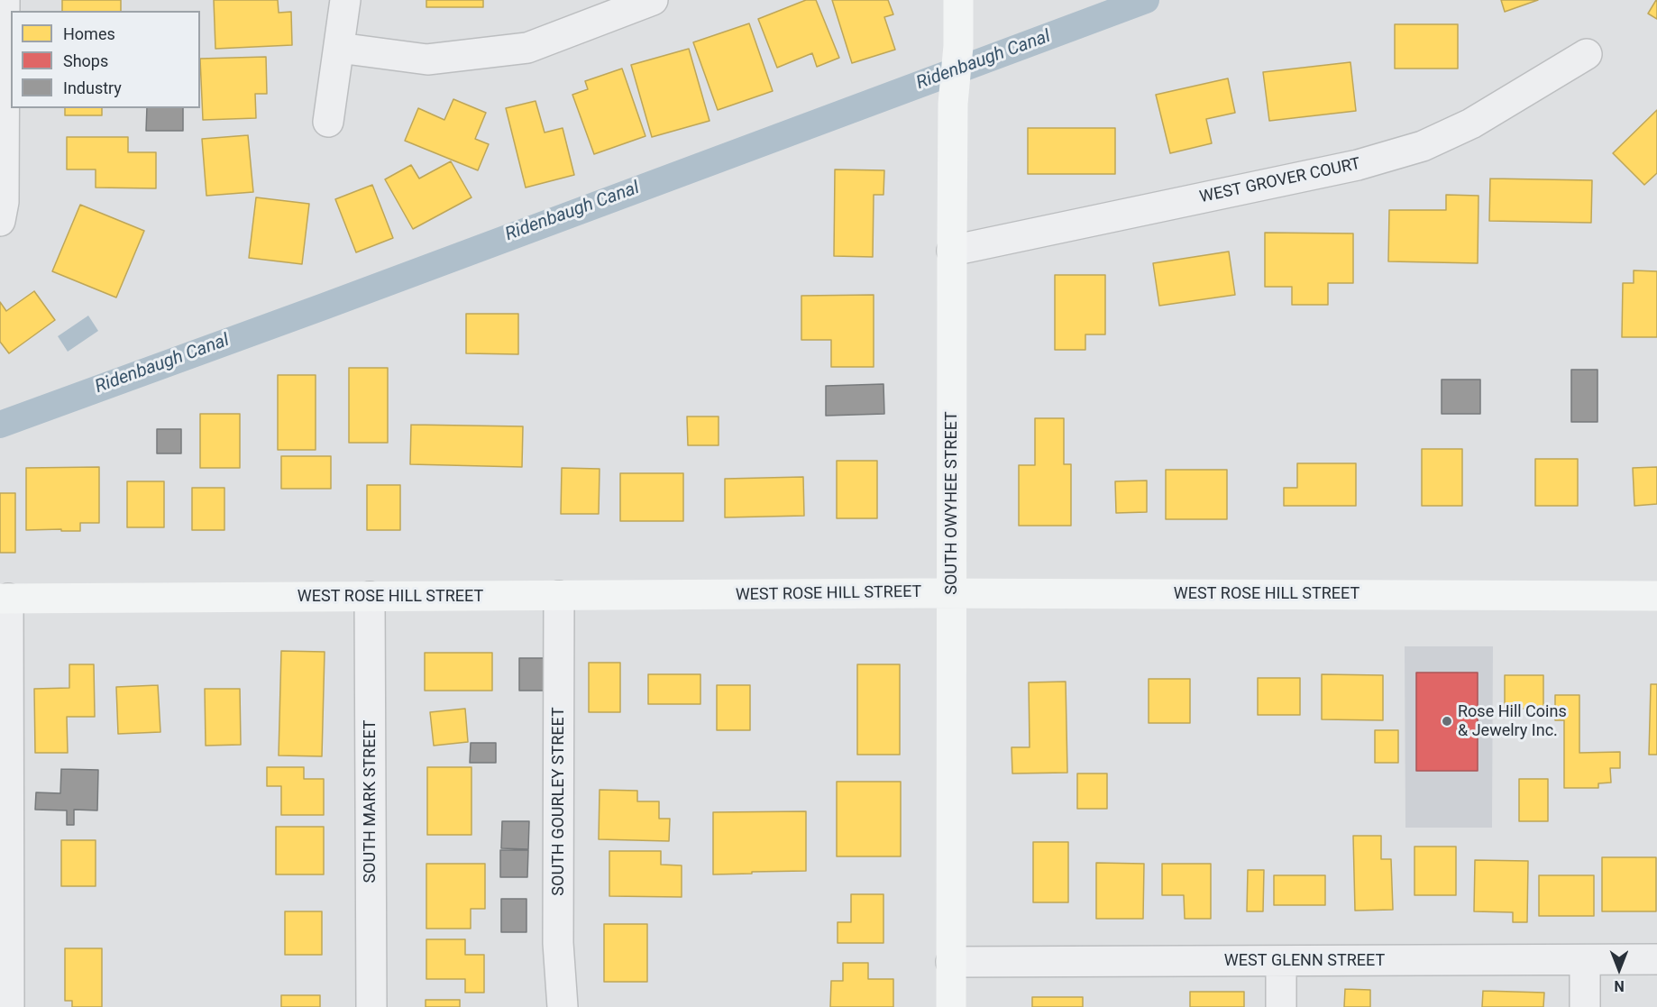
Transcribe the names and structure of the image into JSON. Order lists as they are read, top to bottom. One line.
{"streets":{"street":["WEST GROVER COURT","SOUTH OWYHEE STREET","WEST ROSE HILL STREET","SOUTH MARK STREET","SOUTH GOURLEY STREET","WEST GLENN STREET"]},"crossings":[["WEST GROVER COURT","SOUTH OWYHEE STREET"],["SOUTH OWYHEE STREET","WEST ROSE HILL STREET"],["SOUTH OWYHEE STREET","WEST GLENN STREET"],["WEST ROSE HILL STREET","SOUTH MARK STREET"],["WEST ROSE HILL STREET","SOUTH GOURLEY STREET"]],"water":["Ridenbaugh Canal"],"places":["Rose Hill Coins & Jewelry Inc."],"legend":["Homes","Shops","Industry"],"north":"bottom"}
